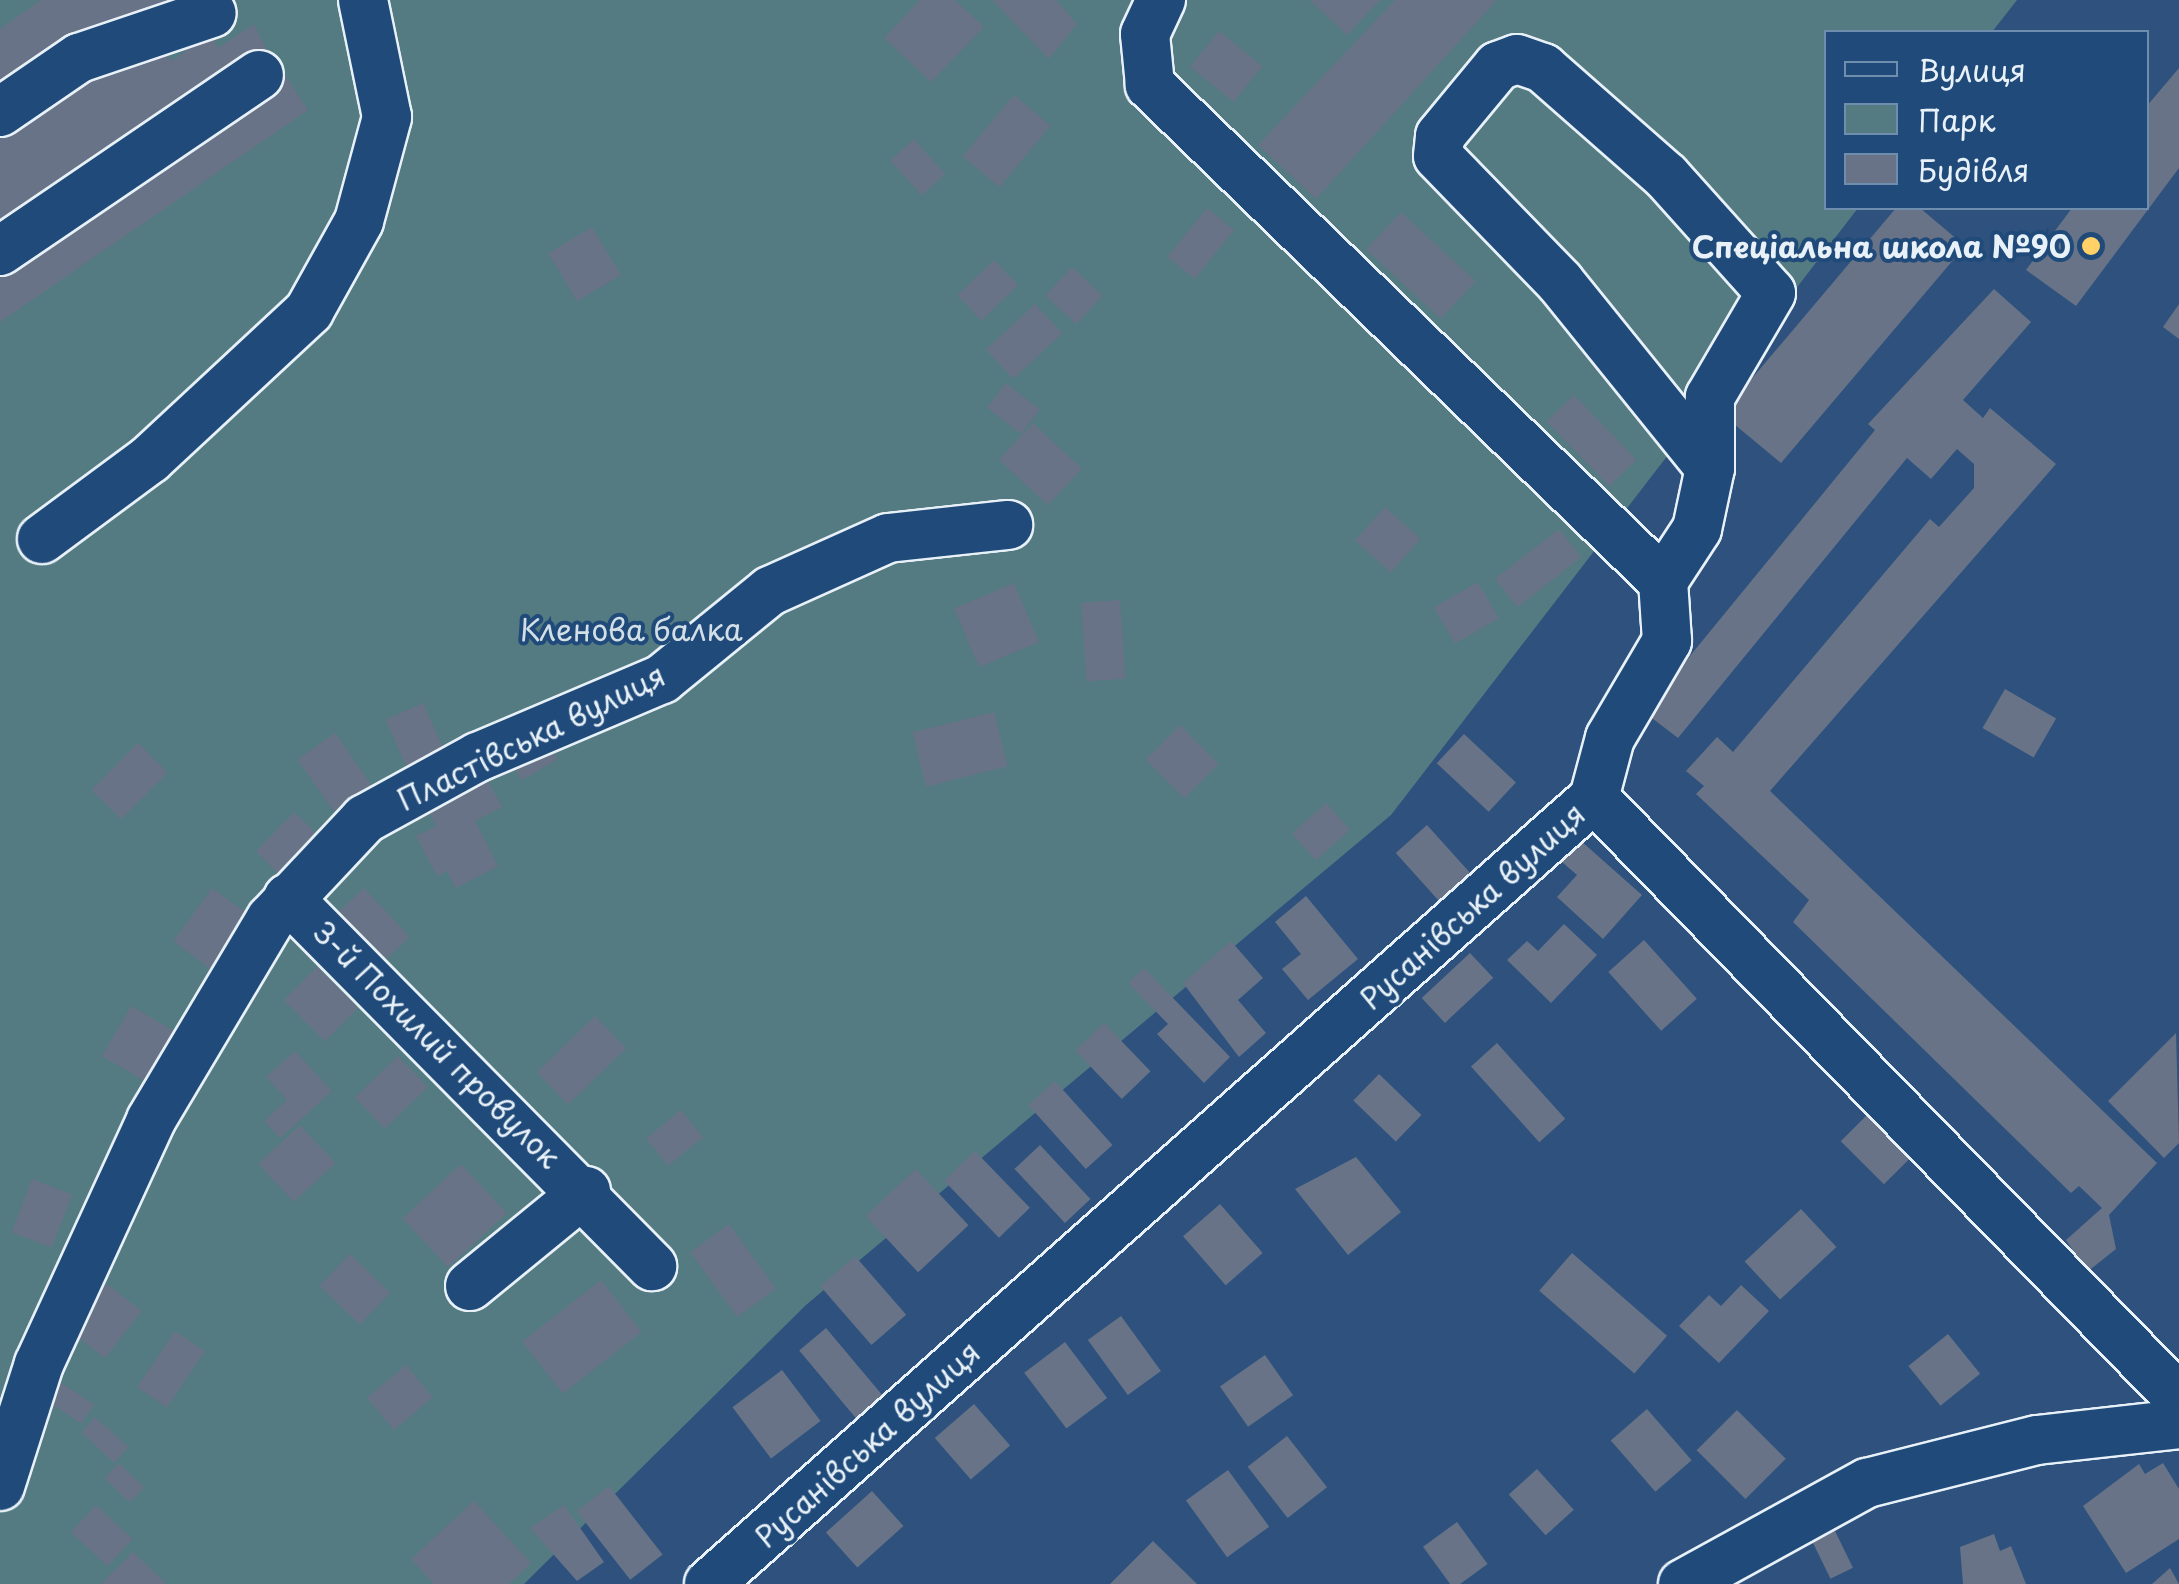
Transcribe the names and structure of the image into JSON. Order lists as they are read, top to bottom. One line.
{"streets":{"street":["Пластівська вулиця","Русанівська вулиця","3-й Похилий провулок"]},"crossings":[["Пластівська вулиця","3-й Похилий провулок"]],"parks":["Кленова балка"],"places":["Спеціальна школа №90"],"legend":["Вулиця","Парк","Будівля"]}
